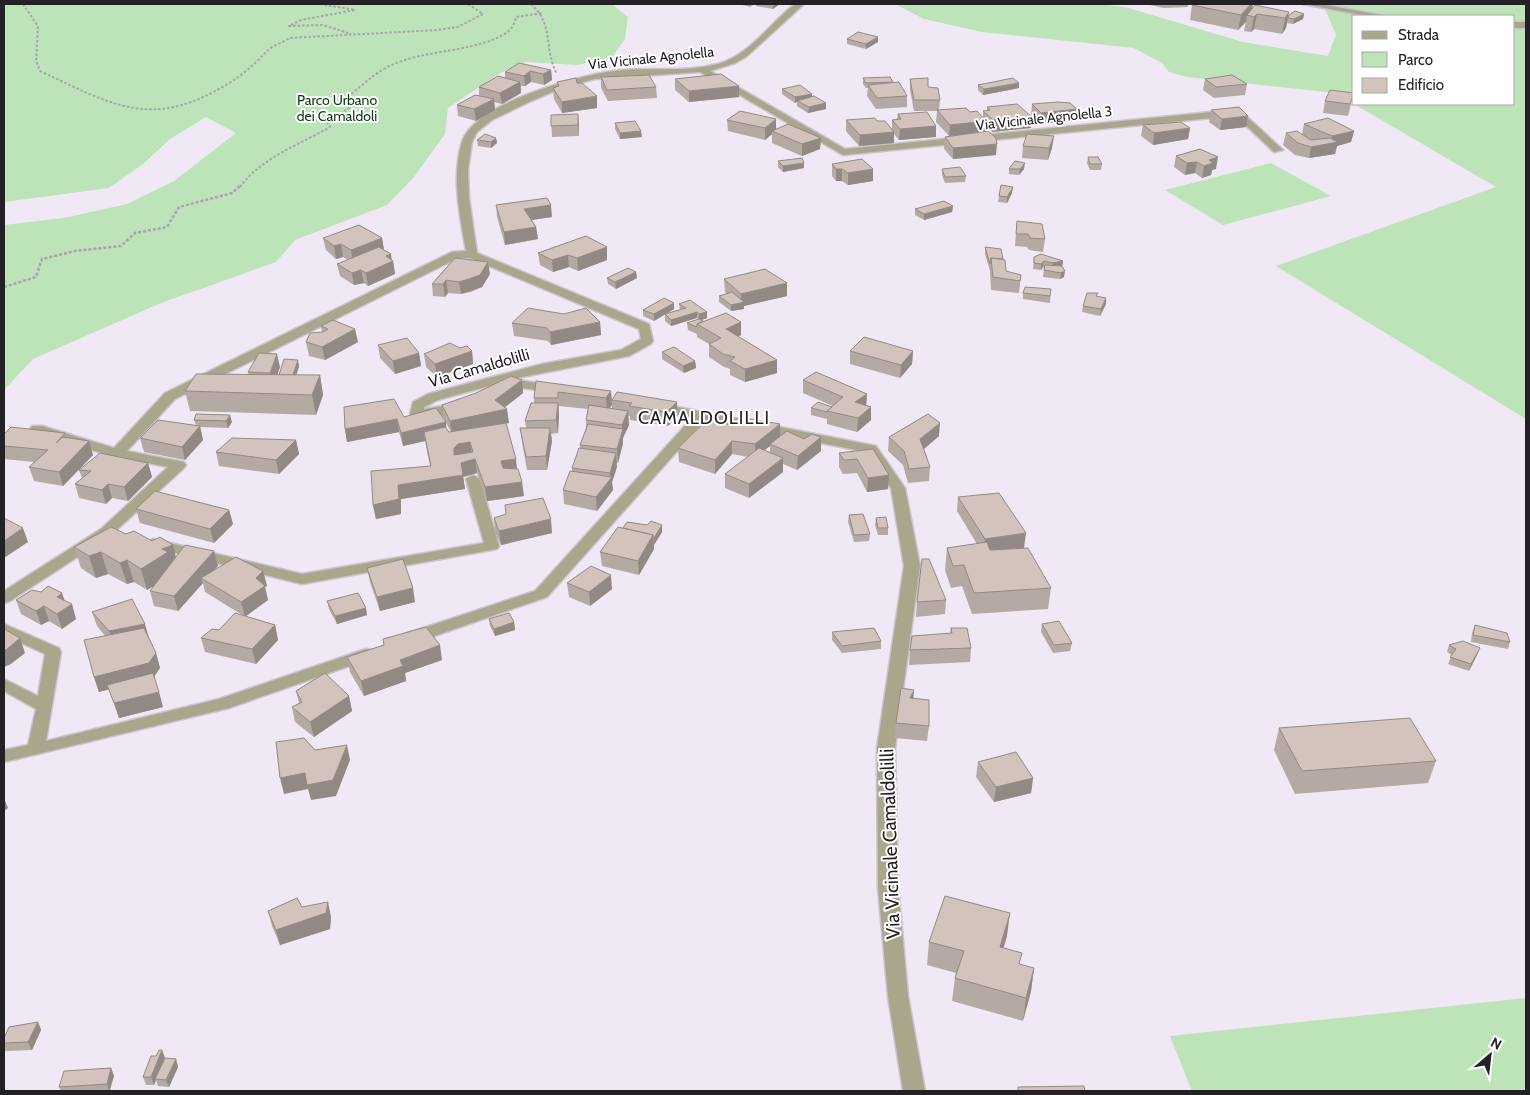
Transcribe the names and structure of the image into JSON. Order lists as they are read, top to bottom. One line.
{"streets":{"street":["Via Vicinale Agnolella","Via Vicinale Agnolella 3","Via Camaldolilli","Via Vicinale Camaldolilli"]},"crossings":[["Via Vicinale Agnolella","Via Vicinale Agnolella 3"],["Via Vicinale Agnolella","Via Camaldolilli"]],"districts":["CAMALDOLILLI"],"parks":["Parco Urbano dei Camaldoli"],"legend":["Strada","Parco","Edificio"],"north":"top right"}
